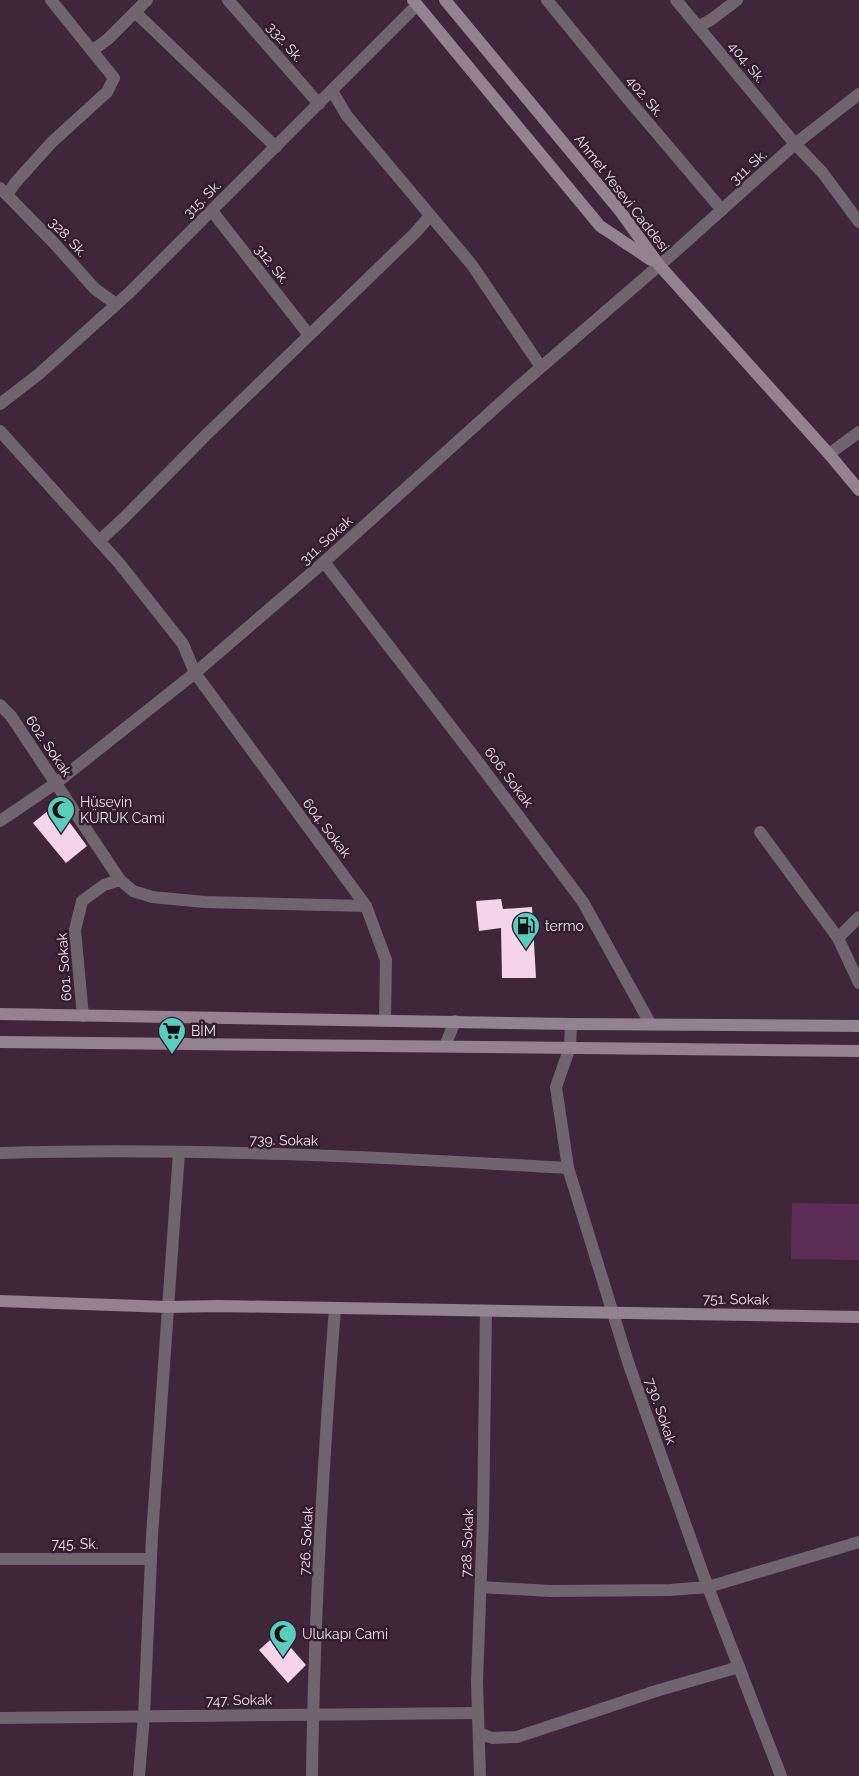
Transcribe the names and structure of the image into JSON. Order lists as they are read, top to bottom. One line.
{"streets":{"street":["332. Sk.","404. Sk.","402. Sk.","311. Sk.","Ahmet Yesevi Caddesi","315. Sk.","328. Sk.","312. Sk.","311. Sokak","602. Sokak","606. Sokak","604. Sokak","601. Sokak","739. Sokak","751. Sokak","730. Sokak","726. Sokak","728. Sokak","745. Sk.","747. Sokak"]},"crossings":[["332. Sk.","315. Sk."],["404. Sk.","311. Sk."],["402. Sk.","311. Sk."],["311. Sk.","Ahmet Yesevi Caddesi"],["311. Sk.","311. Sokak"],["Ahmet Yesevi Caddesi","315. Sk."],["Ahmet Yesevi Caddesi","311. Sokak"],["315. Sk.","328. Sk."],["315. Sk.","312. Sk."],["311. Sokak","602. Sokak"],["311. Sokak","606. Sokak"],["311. Sokak","604. Sokak"],["602. Sokak","601. Sokak"],["739. Sokak","730. Sokak"],["751. Sokak","730. Sokak"],["751. Sokak","726. Sokak"],["751. Sokak","728. Sokak"],["726. Sokak","747. Sokak"],["728. Sokak","747. Sokak"]],"places":{"mosque":["Hüseyin KÜRÜK Cami","Ulukapı Cami"],"fuel station":["termo"],"supermarket":["BİM"]}}
